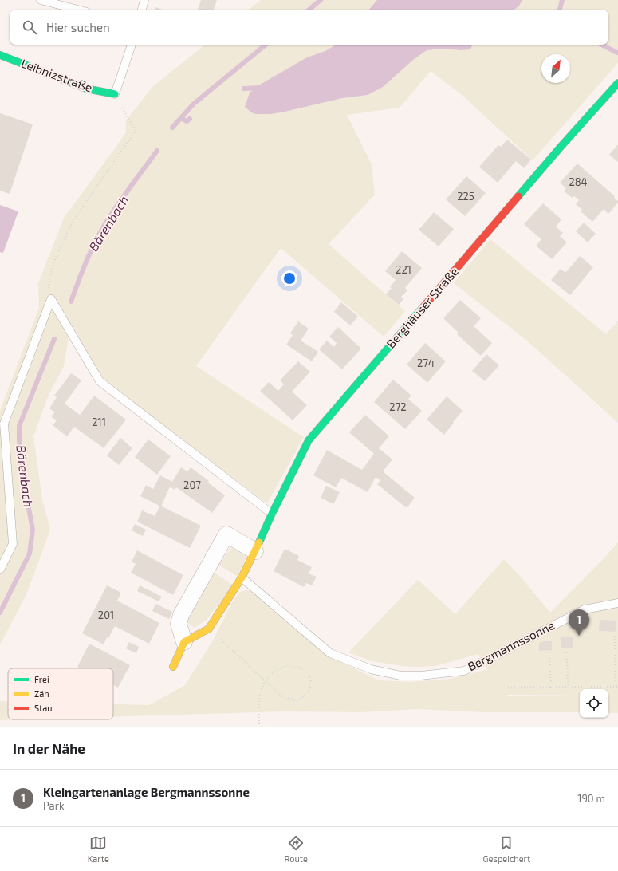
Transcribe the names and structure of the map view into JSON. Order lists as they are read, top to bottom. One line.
{"streets":{"street":["Leibnizstraße","Berghäuser Straße"],"lane":["Bergmannssonne"]},"crossings":[["Berghäuser Straße","Bergmannssonne"]],"water":["Bärenbach"],"house_numbers":["284","225","221","274","272","211","207","201"],"legend":["Frei","Zäh","Stau"],"north":"top right","page":{"search":"Hier suchen","pins":"1","heading":"In der Nähe","list":[{"mark":"1","name":"Kleingartenanlage Bergmannssonne","note":"Park","value":"190 m"}],"nav":["Karte","Route","Gespeichert"]}}
